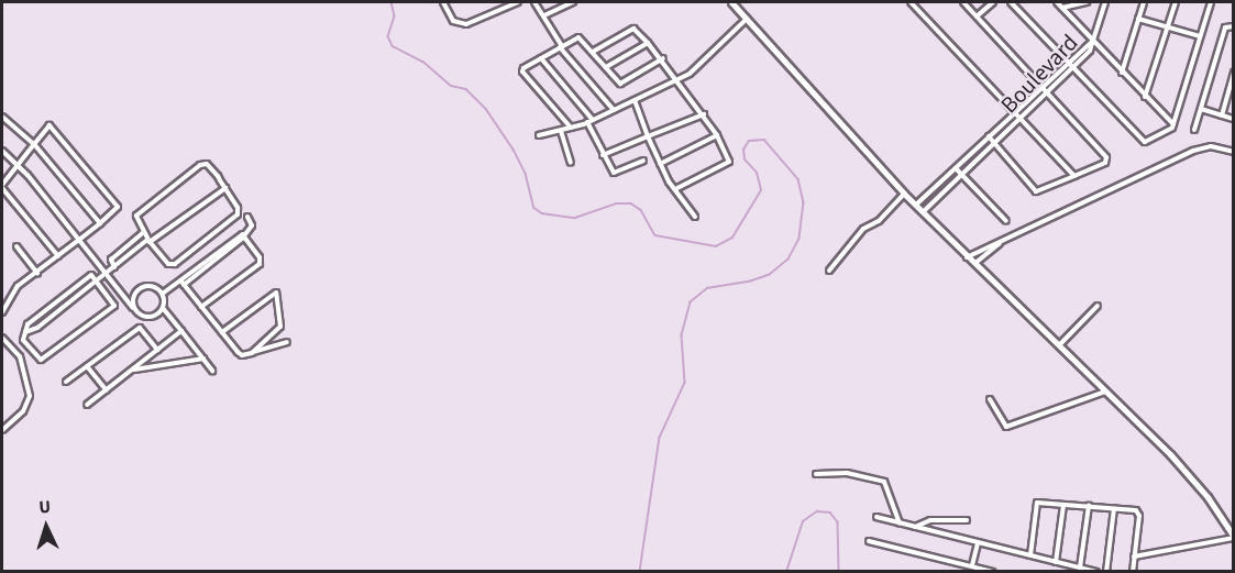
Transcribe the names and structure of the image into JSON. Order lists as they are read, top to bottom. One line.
{"streets":{"street":["Boulevard"]},"north":"top"}
